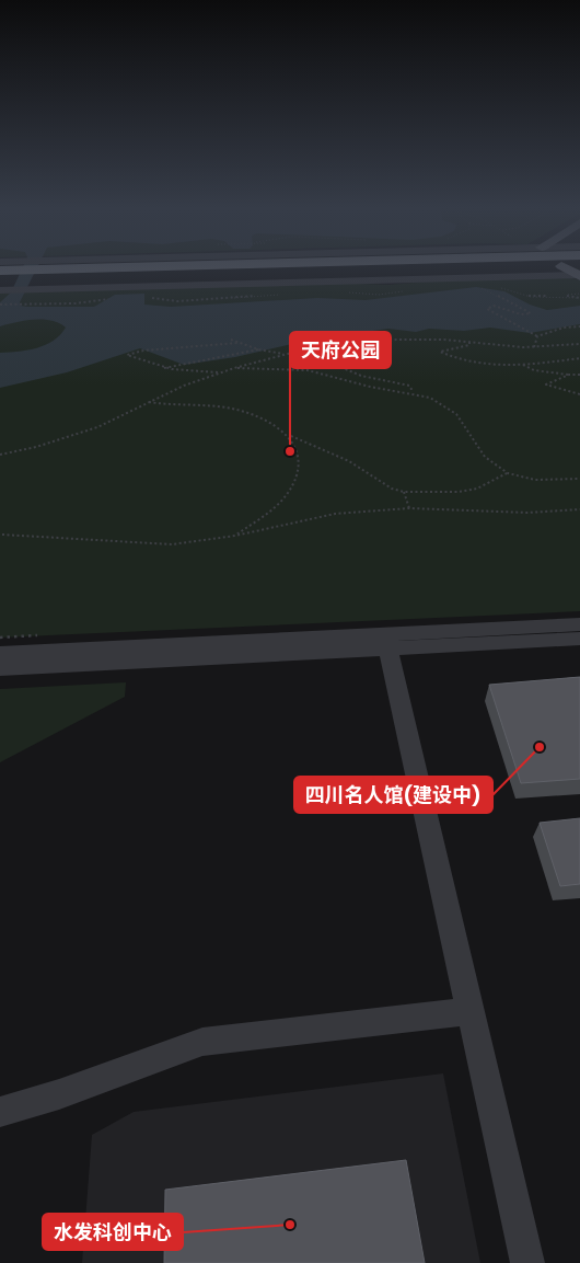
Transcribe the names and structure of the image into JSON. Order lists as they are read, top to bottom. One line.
{"places":["天府公园","四川名人馆(建设中)","水发科创中心"]}
